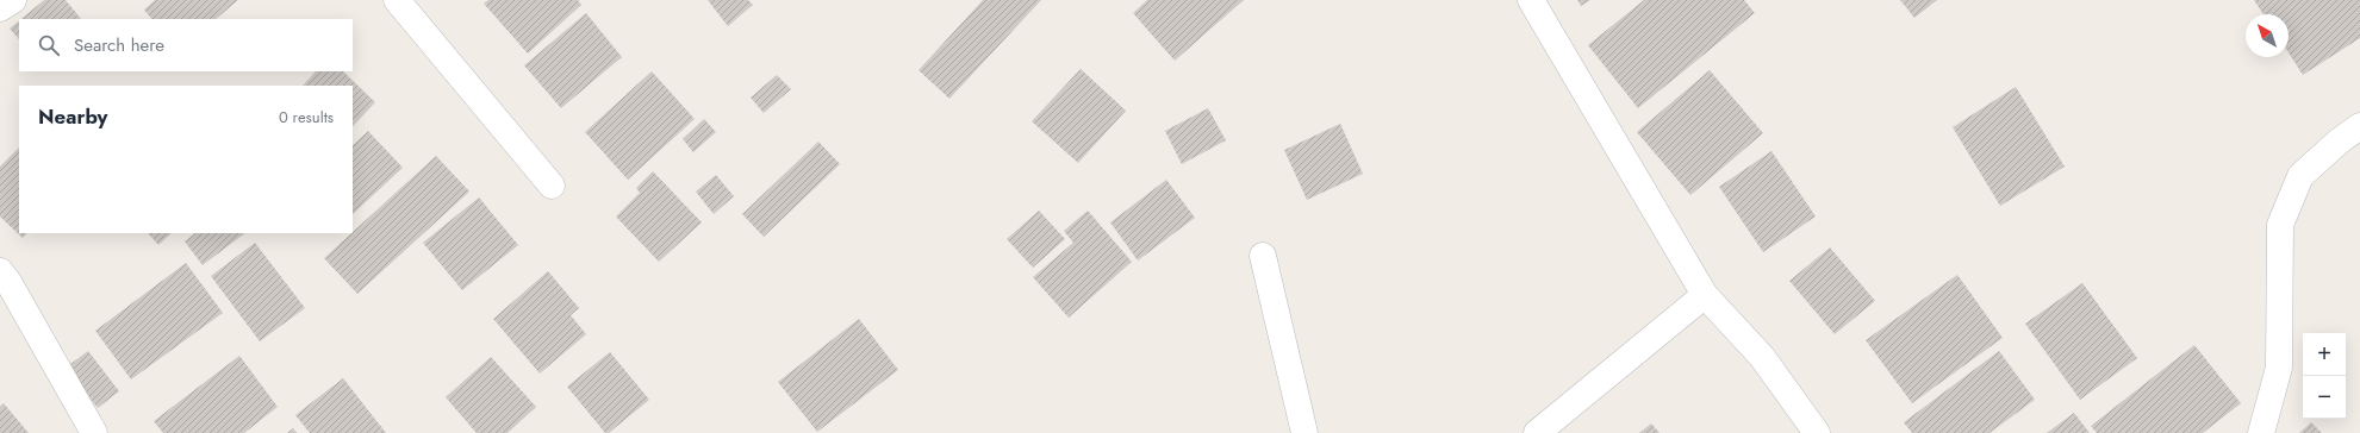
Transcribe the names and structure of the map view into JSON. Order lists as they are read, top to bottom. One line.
{"north":"top left","page":{"search":"Search here","heading":["Nearby","0 results"],"map_buttons":["+","−"]}}
